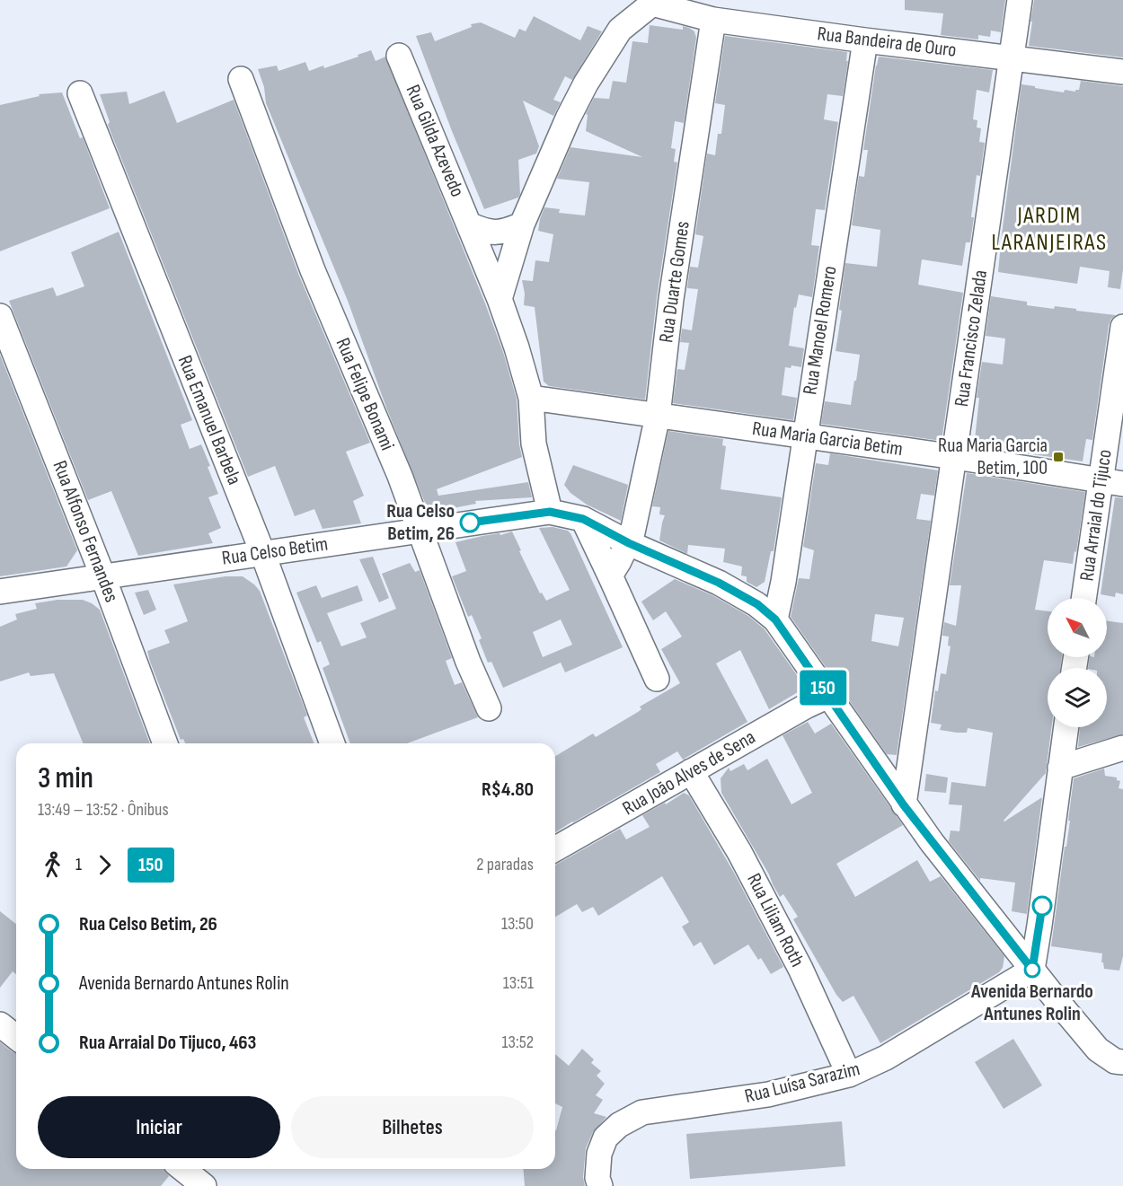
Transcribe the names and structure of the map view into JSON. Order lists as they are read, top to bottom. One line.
{"streets":{"street":["Rua Bandeira de Ouro","Rua Gilda Azevedo","Rua Duarte Gomes","Rua Manoel Romero","Rua Francisco Zelada","Rua Felipe Bonami","Rua Emanuel Barbela","Rua Maria Garcia Betim","Rua Arraial do Tijuco","Rua Alfonso Fernandes","Rua Celso Betim","Rua João Alves de Sena","Rua Liliam Roth","Rua Luísa Sarazim"]},"crossings":[["Rua Bandeira de Ouro","Rua Duarte Gomes"],["Rua Bandeira de Ouro","Rua Manoel Romero"],["Rua Bandeira de Ouro","Rua Francisco Zelada"],["Rua Gilda Azevedo","Rua Maria Garcia Betim"],["Rua Gilda Azevedo","Rua Celso Betim"],["Rua Duarte Gomes","Rua Maria Garcia Betim"],["Rua Manoel Romero","Rua Maria Garcia Betim"],["Rua Francisco Zelada","Rua Maria Garcia Betim"],["Rua Felipe Bonami","Rua Celso Betim"],["Rua Emanuel Barbela","Rua Celso Betim"],["Rua Maria Garcia Betim","Rua Arraial do Tijuco"],["Rua Alfonso Fernandes","Rua Celso Betim"],["Rua João Alves de Sena","Rua Liliam Roth"],["Rua Liliam Roth","Rua Luísa Sarazim"]],"districts":["JARDIM LARANJEIRAS"],"places":{"transit":["Rua Maria Garcia Betim, 100"],"other":["Rua Celso Betim, 26","Avenida Bernardo Antunes Rolin"]},"lines":["bus line 150"],"north":"top left","page":{"on_map":"150","heading":["3 min","13:49 – 13:52 · Ônibus","R$4.80"],"legs":["1","150","2 paradas"],"list":[{"name":"Rua Celso Betim, 26","value":"13:50"},{"name":"Avenida Bernardo Antunes Rolin","value":"13:51"},{"name":"Rua Arraial Do Tijuco, 463","value":"13:52"}],"buttons":["Iniciar","Bilhetes"]}}
